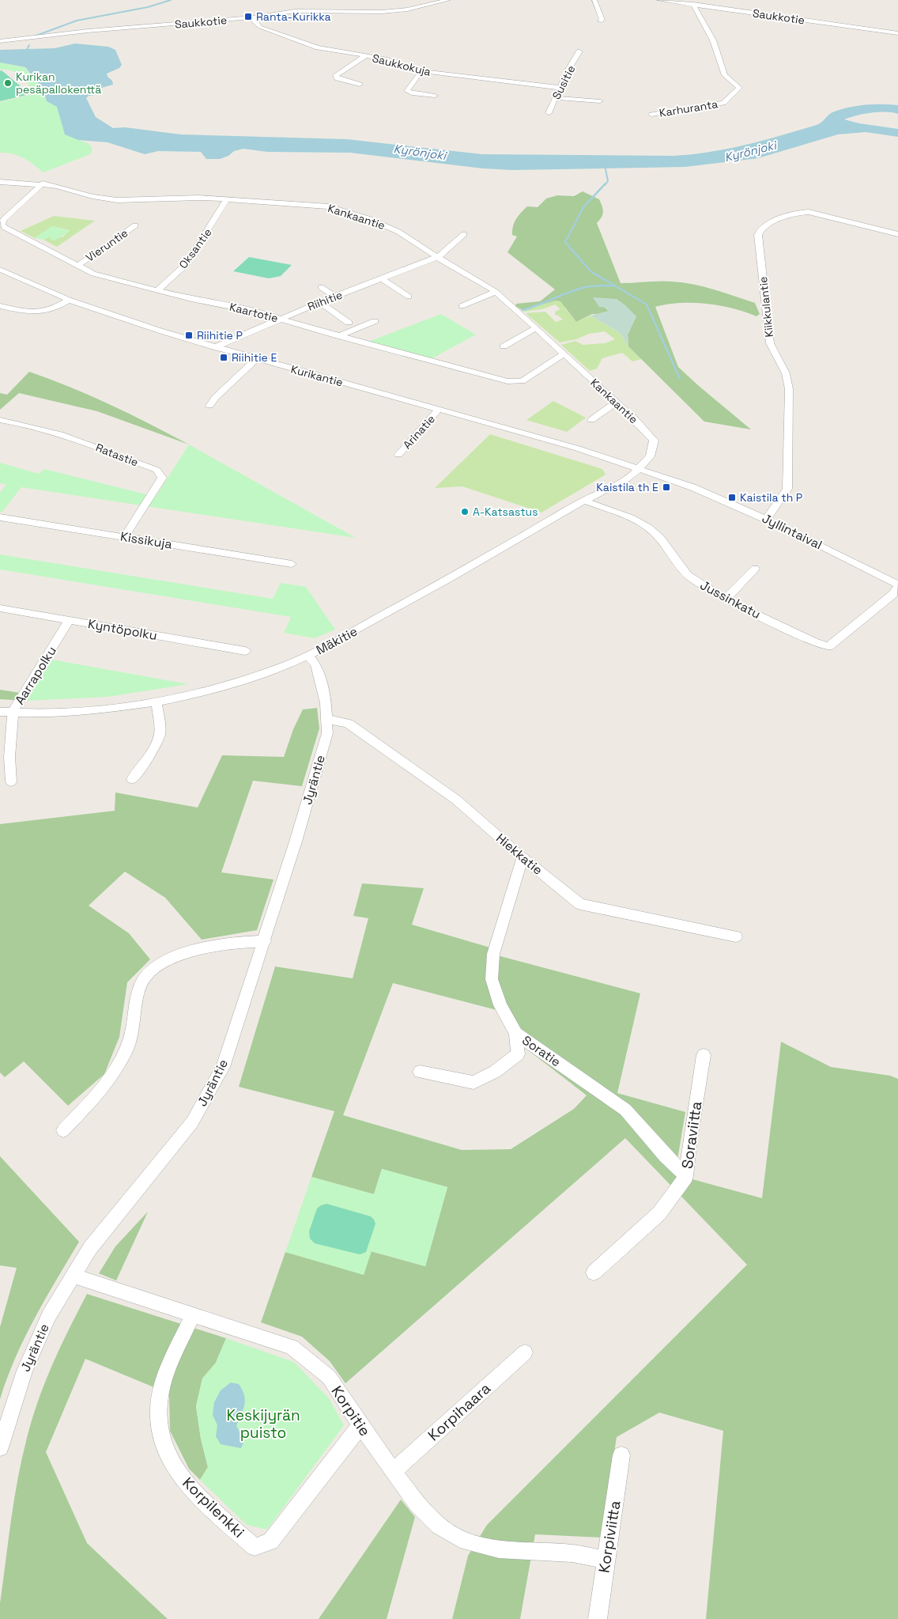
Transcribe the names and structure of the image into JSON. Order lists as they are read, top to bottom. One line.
{"streets":{"street":["Saukkotie","Saukkokuja","Susitie","Karhuranta","Kankaantie","Vieruntie","Oksantie","Riihitie","Kiikkulantie","Kaartotie","Kurikantie","Arinatie","Ratastie","Jyllintaival","Kissikuja","Jussinkatu","Kyntöpolku","Mäkitie","Aarrapolku","Jyräntie","Hiekkatie","Soratie","Soraviitta","Korpitie","Korpihaara","Korpilenkki","Korpiviitta"]},"crossings":[["Saukkotie","Saukkokuja"],["Saukkotie","Karhuranta"],["Saukkokuja","Susitie"],["Kankaantie","Oksantie"],["Kankaantie","Riihitie"],["Kankaantie","Kaartotie"],["Kankaantie","Kurikantie"],["Kankaantie","Jyllintaival"],["Kankaantie","Mäkitie"],["Vieruntie","Kaartotie"],["Oksantie","Kaartotie"],["Riihitie","Kaartotie"],["Riihitie","Kurikantie"],["Kiikkulantie","Jyllintaival"],["Kurikantie","Arinatie"],["Kurikantie","Jyllintaival"],["Kurikantie","Mäkitie"],["Ratastie","Kissikuja"],["Jyllintaival","Jussinkatu"],["Jyllintaival","Mäkitie"],["Jussinkatu","Mäkitie"],["Kyntöpolku","Aarrapolku"],["Mäkitie","Aarrapolku"],["Mäkitie","Jyräntie"],["Jyräntie","Hiekkatie"],["Jyräntie","Korpitie"],["Hiekkatie","Soratie"],["Soratie","Soraviitta"],["Korpitie","Korpihaara"],["Korpitie","Korpilenkki"],["Korpitie","Korpiviitta"]],"water":["Kyrönjoki"],"parks":["Keskijyrän puisto"],"places":{"transit":["Ranta-Kurikka","Riihitie P","Riihitie E","Kaistila th E","Kaistila th P"],"other":["Kurikan pesäpallokenttä","A-Katsastus"]}}
